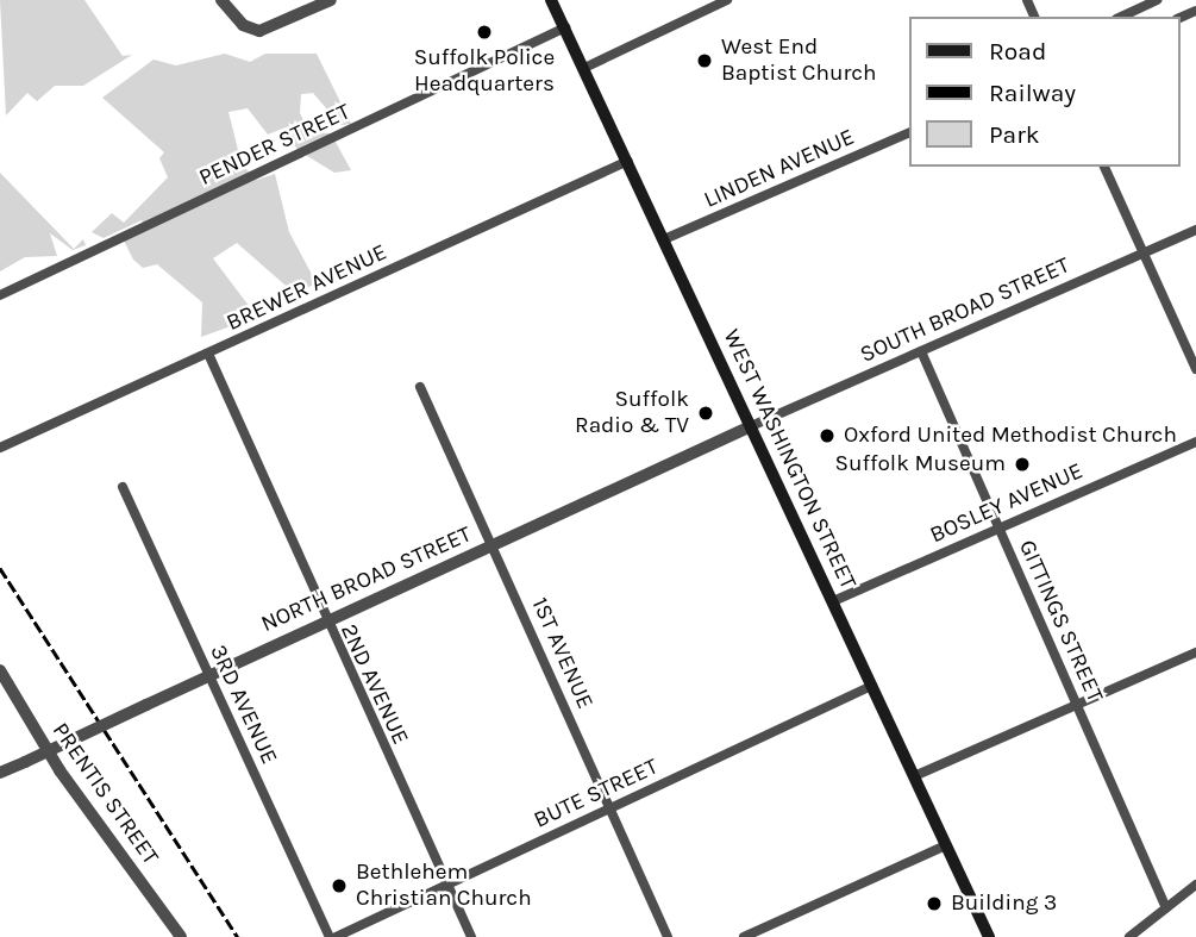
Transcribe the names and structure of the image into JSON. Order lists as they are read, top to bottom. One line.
{"streets":{"main road":["WEST WASHINGTON STREET"],"street":["PENDER STREET","LINDEN AVENUE","BREWER AVENUE","SOUTH BROAD STREET","BOSLEY AVENUE","NORTH BROAD STREET","GITTINGS STREET","1ST AVENUE","2ND AVENUE","3RD AVENUE","PRENTIS STREET","BUTE STREET"]},"crossings":[["PENDER STREET","WEST WASHINGTON STREET"],["LINDEN AVENUE","WEST WASHINGTON STREET"],["BREWER AVENUE","WEST WASHINGTON STREET"],["BREWER AVENUE","2ND AVENUE"],["SOUTH BROAD STREET","WEST WASHINGTON STREET"],["SOUTH BROAD STREET","NORTH BROAD STREET"],["SOUTH BROAD STREET","GITTINGS STREET"],["WEST WASHINGTON STREET","BOSLEY AVENUE"],["WEST WASHINGTON STREET","NORTH BROAD STREET"],["WEST WASHINGTON STREET","BUTE STREET"],["BOSLEY AVENUE","GITTINGS STREET"],["NORTH BROAD STREET","1ST AVENUE"],["NORTH BROAD STREET","2ND AVENUE"],["NORTH BROAD STREET","3RD AVENUE"],["1ST AVENUE","BUTE STREET"],["2ND AVENUE","BUTE STREET"],["3RD AVENUE","BUTE STREET"]],"places":["Suffolk Police Headquarters","West End Baptist Church","Suffolk Radio & TV","Oxford United Methodist Church","Suffolk Museum","Bethlehem Christian Church","Building 3"],"legend":["Road","Railway","Park"]}
